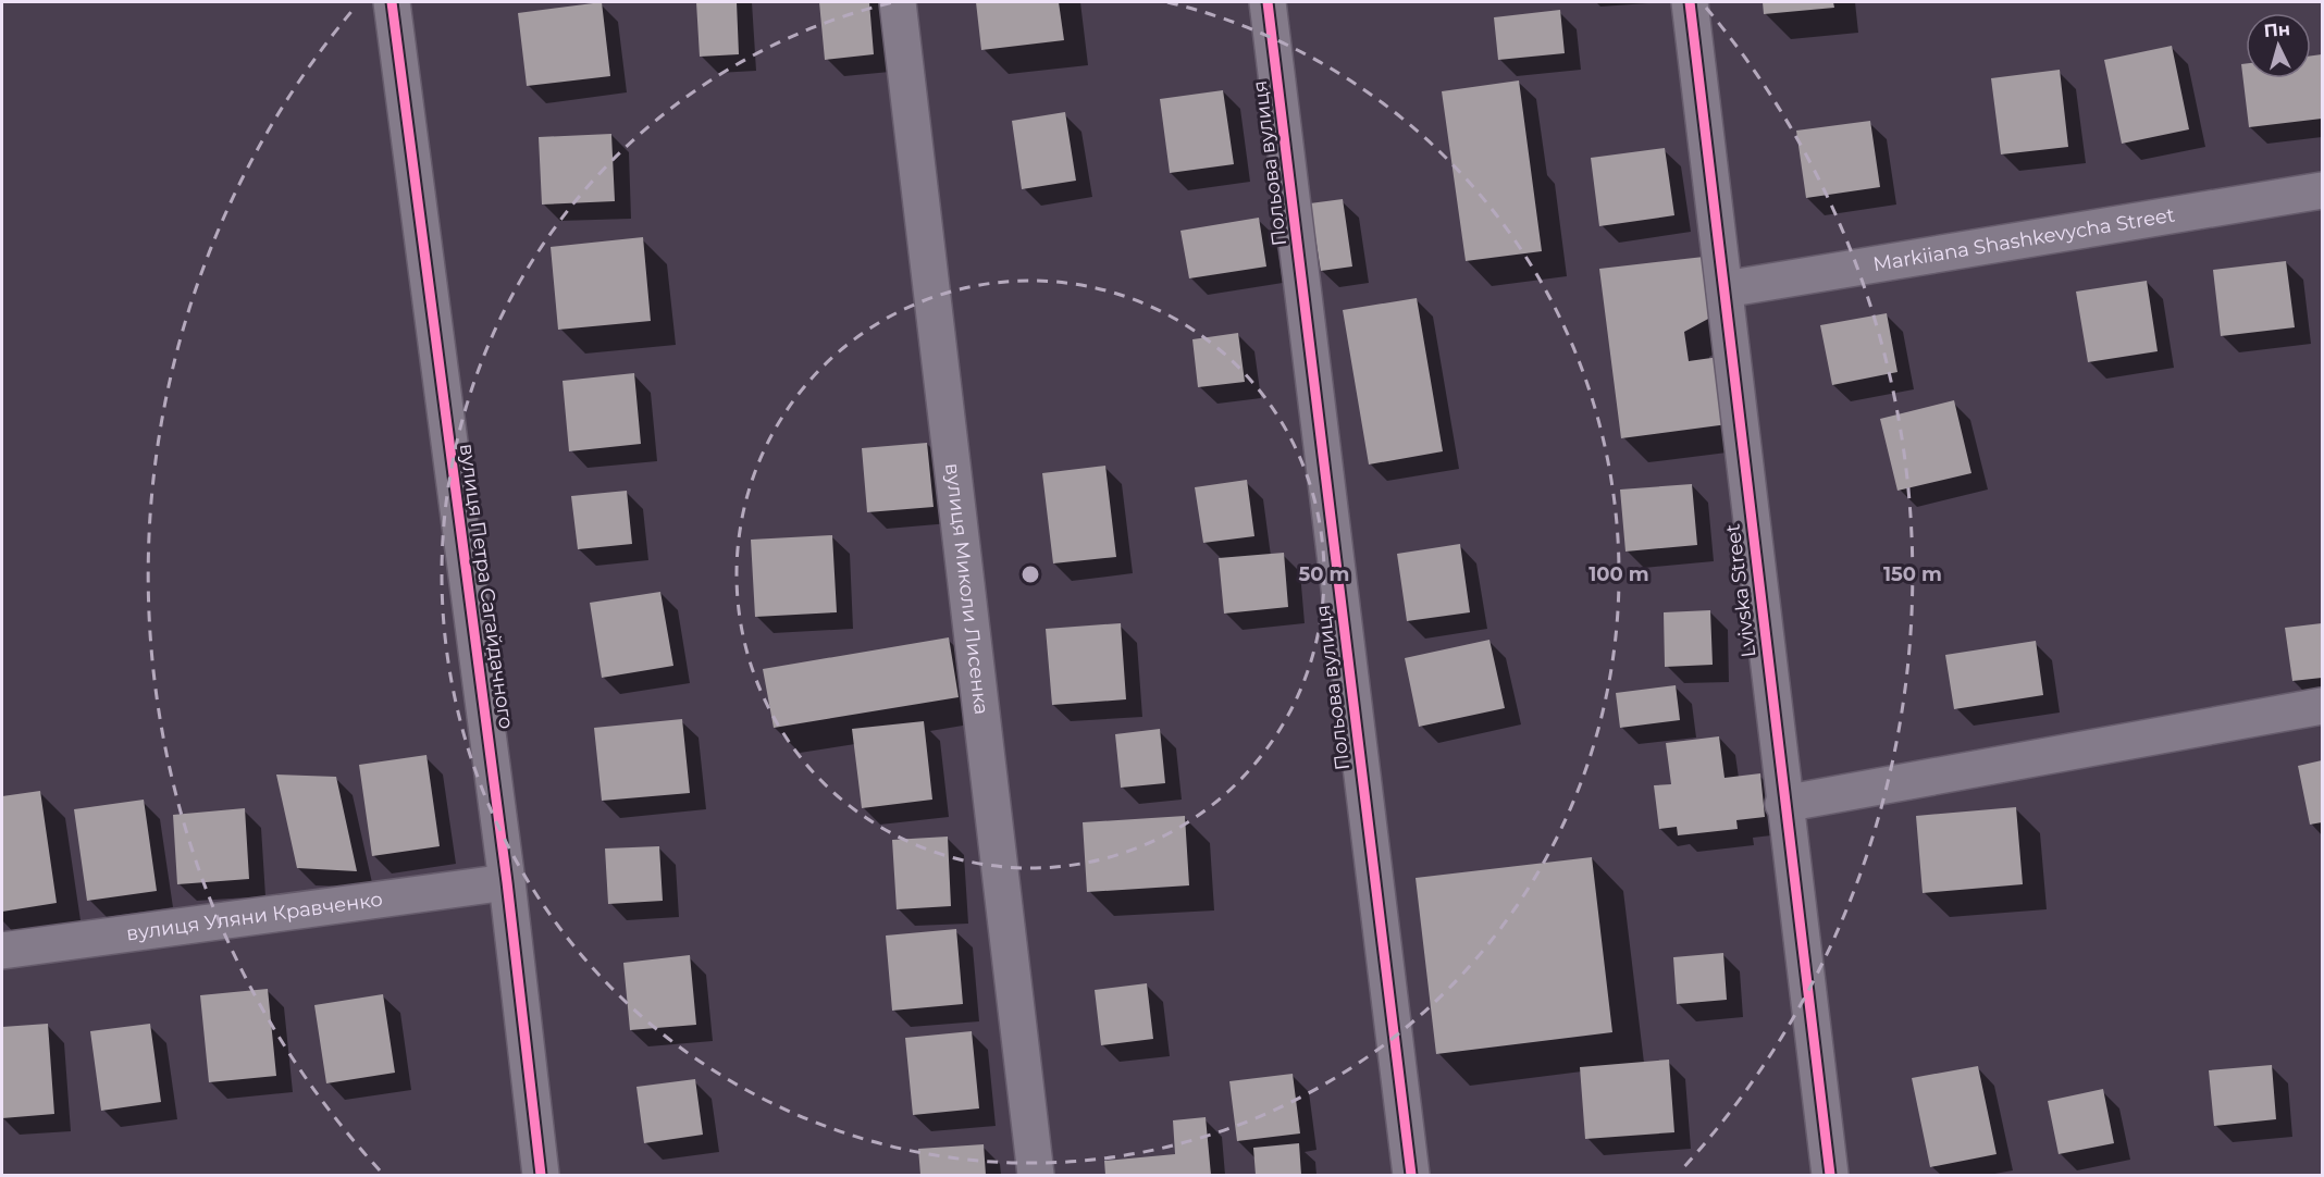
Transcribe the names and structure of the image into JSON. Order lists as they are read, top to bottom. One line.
{"streets":{"street":["Польова вулиця","Markiiana Shashkevycha Street","вулиця Петра Сагайдачного","вулиця Миколи Лисенка","Lvivska Street","вулиця Уляни Кравченко"]},"crossings":[["Markiiana Shashkevycha Street","Lvivska Street"],["вулиця Петра Сагайдачного","вулиця Уляни Кравченко"]],"north":"top","rings":["50 m","100 m","150 m"]}
